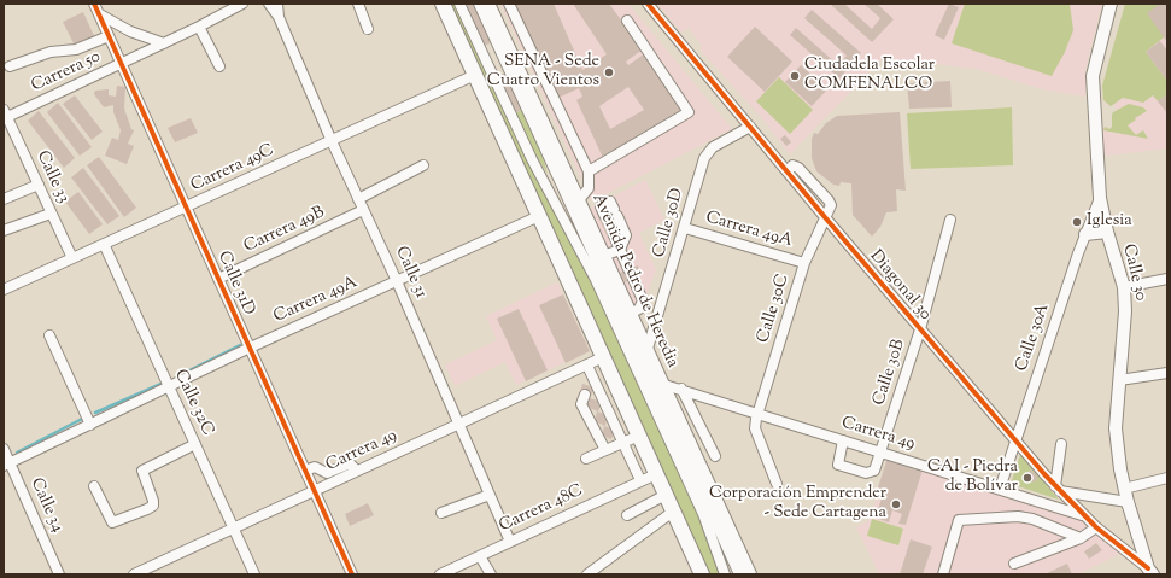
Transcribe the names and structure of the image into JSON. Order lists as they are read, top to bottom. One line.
{"streets":{"highway":["Avenida Pedro de Heredia"],"main road":["Calle 30"],"street":["Carrera 50","Carrera 49C","Calle 33","Calle 30D","Carrera 49B","Carrera 49A","Calle 31","Calle 31D","Diagonal 30","Calle 30C","Calle 30A","Calle 30B","Calle 32C","Carrera 49","Calle 34","Carrera 48C"]},"crossings":[["Carrera 50","Calle 33"],["Carrera 50","Calle 31D"],["Carrera 49C","Calle 33"],["Carrera 49C","Calle 31"],["Carrera 49C","Calle 31D"],["Carrera 49C","Calle 32C"],["Calle 30D","Carrera 49A"],["Calle 30D","Avenida Pedro de Heredia"],["Calle 30D","Diagonal 30"],["Carrera 49B","Calle 31"],["Carrera 49B","Calle 31D"],["Carrera 49A","Calle 31"],["Carrera 49A","Calle 31D"],["Carrera 49A","Calle 30C"],["Carrera 49A","Calle 32C"],["Carrera 49A","Calle 34"],["Calle 31","Carrera 49"],["Calle 31","Carrera 48C"],["Calle 30","Diagonal 30"],["Calle 30","Calle 30A"],["Avenida Pedro de Heredia","Carrera 49"],["Calle 31D","Carrera 49"],["Diagonal 30","Calle 30C"],["Diagonal 30","Calle 30A"],["Diagonal 30","Calle 30B"],["Diagonal 30","Carrera 49"],["Calle 30C","Carrera 49"],["Calle 30A","Carrera 49"],["Calle 30B","Carrera 49"],["Calle 32C","Carrera 49"]],"places":["SENA - Sede Cuatro Vientos","Ciudadela Escolar COMFENALCO","Iglesia","CAI - Piedra de Bolívar","Corporación Emprender - Sede Cartagena"]}
